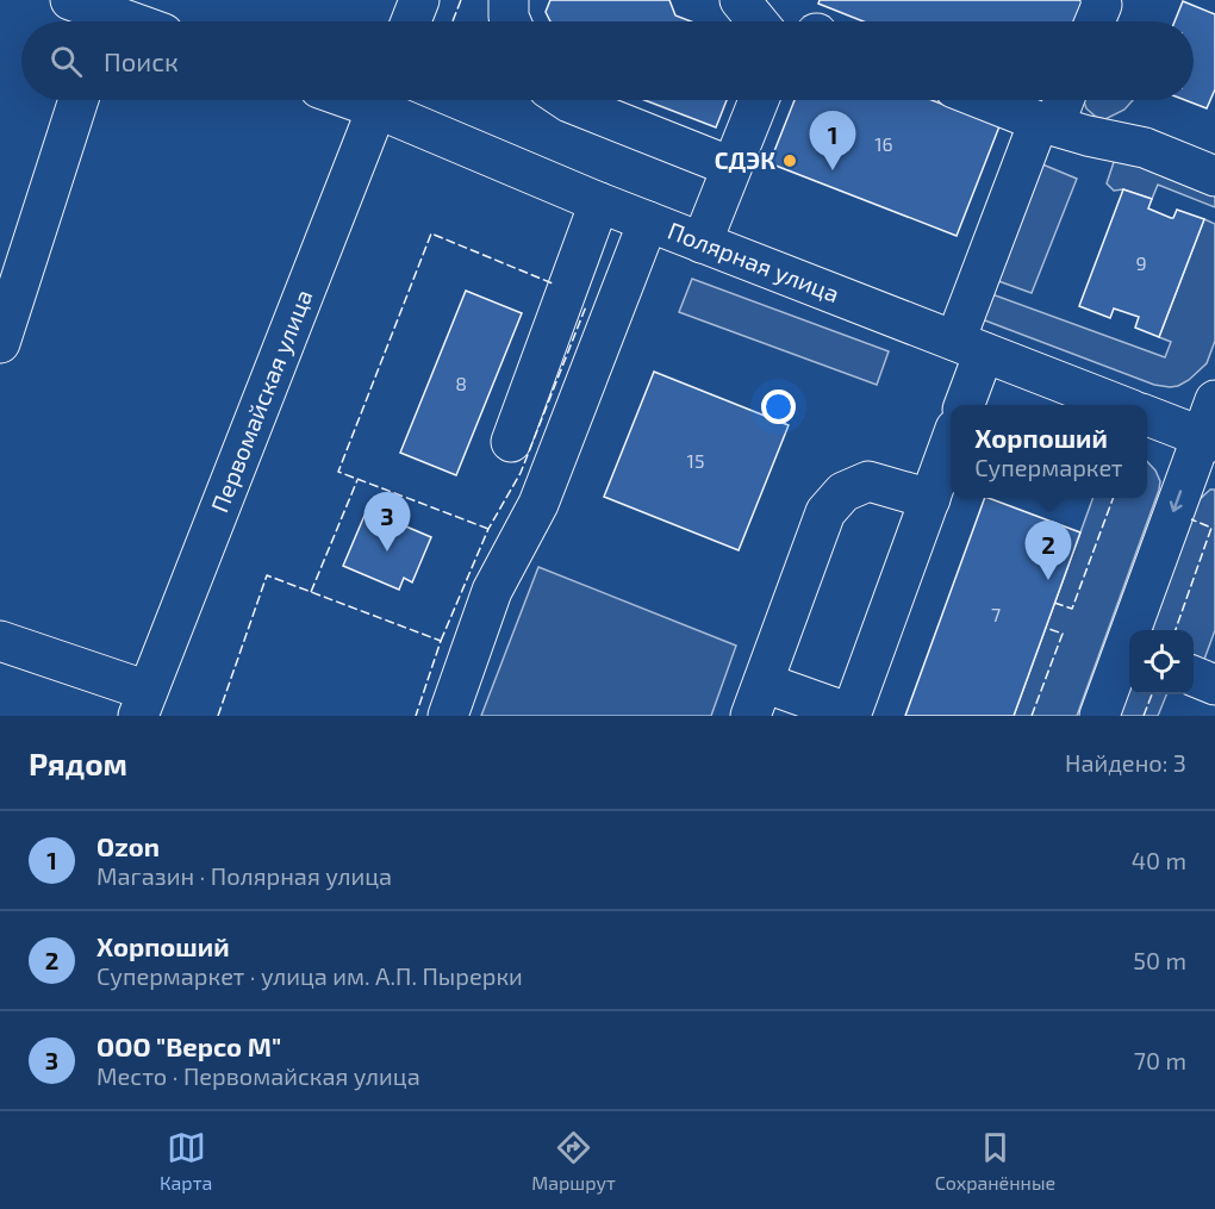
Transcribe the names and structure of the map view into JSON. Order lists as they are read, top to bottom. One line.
{"streets":{"main road":["Полярная улица","Первомайская улица"]},"places":["СДЭК"],"house_numbers":["16","9","8","15","7"],"page":{"search":"Поиск","pins":["1","3","2"],"popup":["Хорпоший","Супермаркет"],"heading":["Рядом","Найдено: 3"],"list":[{"mark":"1","name":"Ozon","note":"Магазин · Полярная улица","value":"40 m"},{"mark":"2","name":"Хорпоший","note":"Супермаркет · улица им. А.П. Пырерки","value":"50 m"},{"mark":"3","name":"ООО \"Версо М\"","note":"Место · Первомайская улица","value":"70 m"}],"nav":["Карта","Маршрут","Сохранённые"]}}
